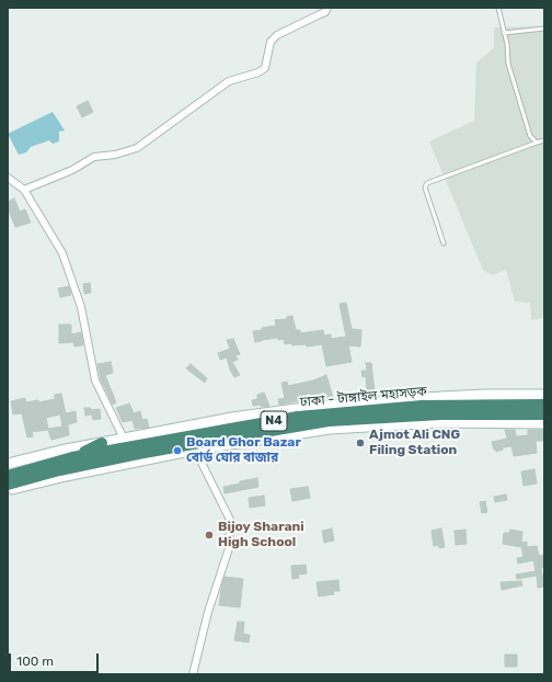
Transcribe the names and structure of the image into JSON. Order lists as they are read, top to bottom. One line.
{"streets":{"highway":["ঢাকা - টাঙ্গাইল মহাসড়ক","N4"]},"places":["Ajmot Ali CNG Filing Station","Board Ghor Bazar বোর্ড ঘোর বাজার","Bijoy Sharani High School"],"scale_bar":"100 m"}
